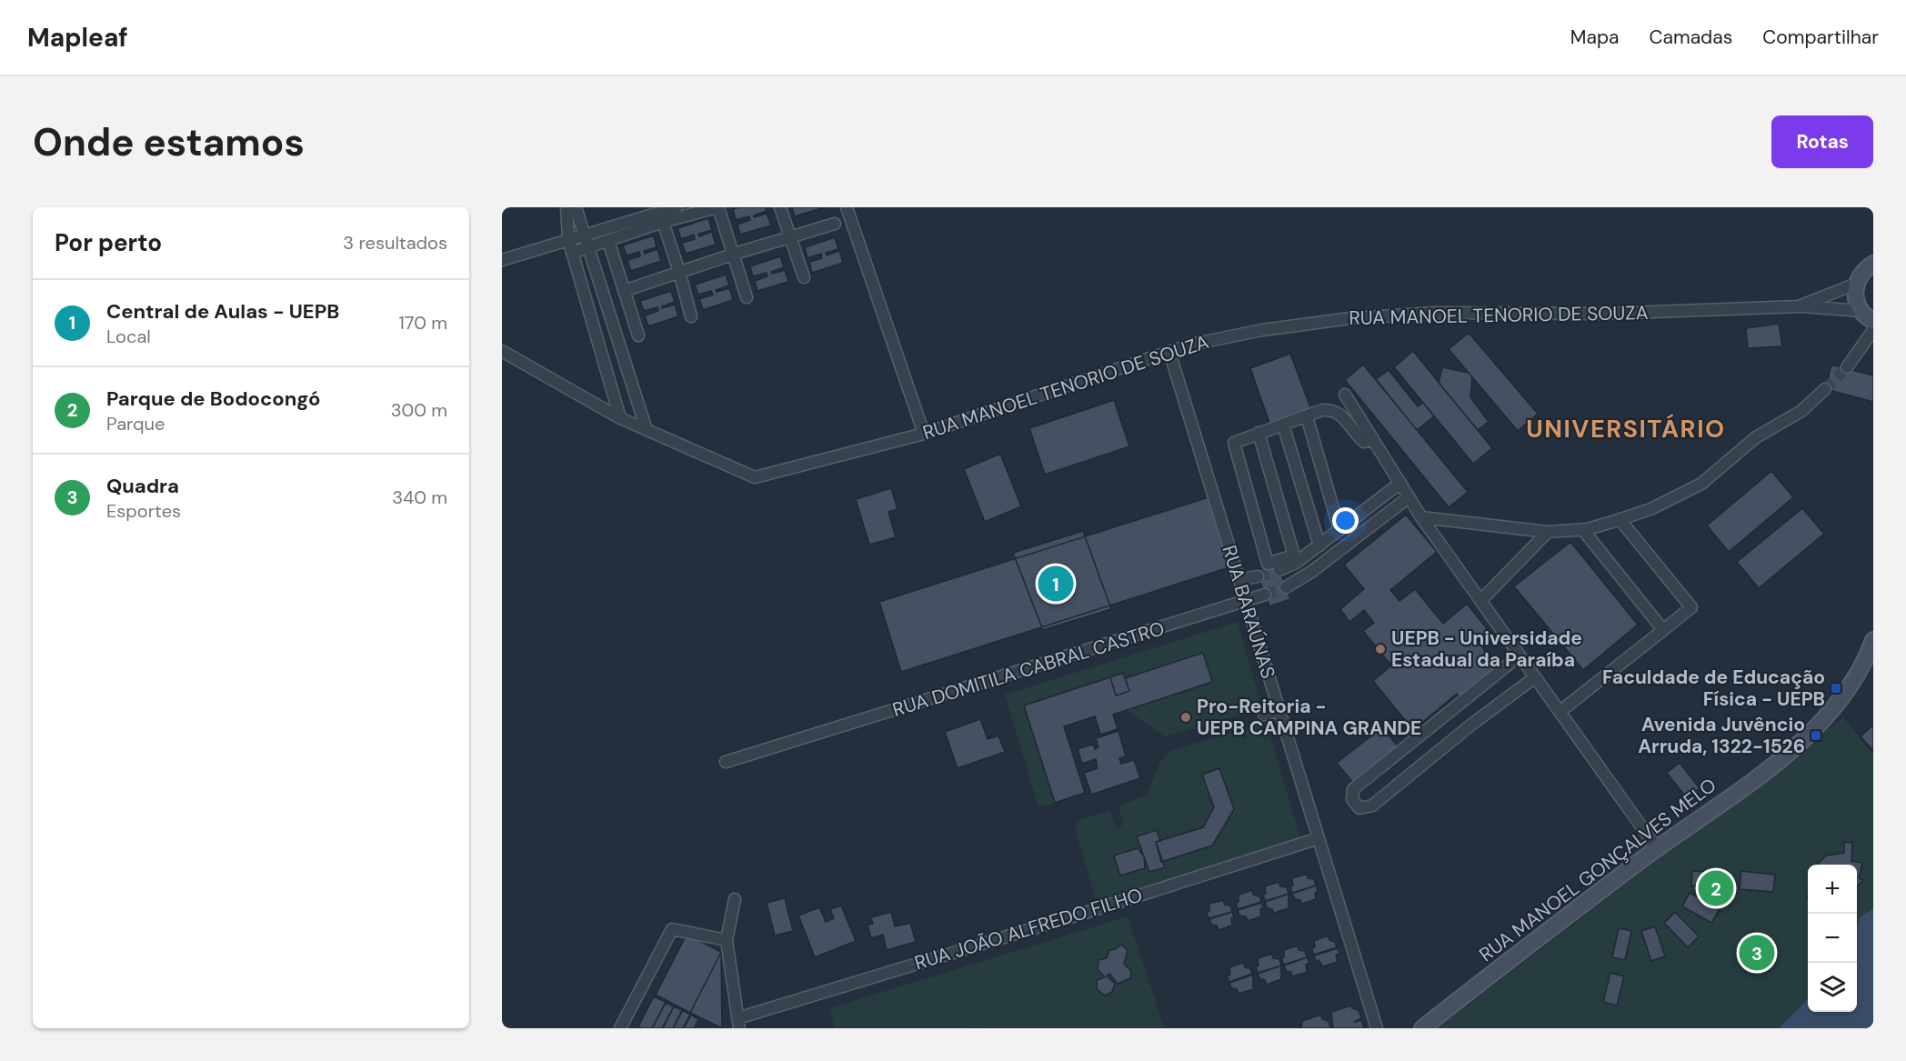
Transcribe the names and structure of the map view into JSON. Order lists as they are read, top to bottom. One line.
{"streets":{"street":["RUA MANOEL TENORIO DE SOUZA","RUA BARAÚNAS","RUA DOMITILA CABRAL CASTRO","RUA MANOEL GONÇALVES MELO","RUA JOÃO ALFREDO FILHO"]},"crossings":[["RUA MANOEL TENORIO DE SOUZA","RUA BARAÚNAS"],["RUA BARAÚNAS","RUA DOMITILA CABRAL CASTRO"],["RUA BARAÚNAS","RUA JOÃO ALFREDO FILHO"]],"districts":["UNIVERSITÁRIO"],"places":{"other":["UEPB - Universidade Estadual da Paraíba","Pro-Reitoria - UEPB CAMPINA GRANDE"],"transit":["Faculdade de Educação Física - UEPB","Avenida Juvêncio Arruda, 1322-1526"]},"page":{"header":"Mapleaf","nav":["Mapa","Camadas","Compartilhar"],"buttons":"Rotas","title":"Onde estamos","heading":["Por perto","3 resultados"],"list":[{"mark":"1","name":"Central de Aulas - UEPB","note":"Local","value":"170 m"},{"mark":"2","name":"Parque de Bodocongó","note":"Parque","value":"300 m"},{"mark":"3","name":"Quadra","note":"Esportes","value":"340 m"}],"pins":["1","2","3"],"map_buttons":["+","−"]}}
